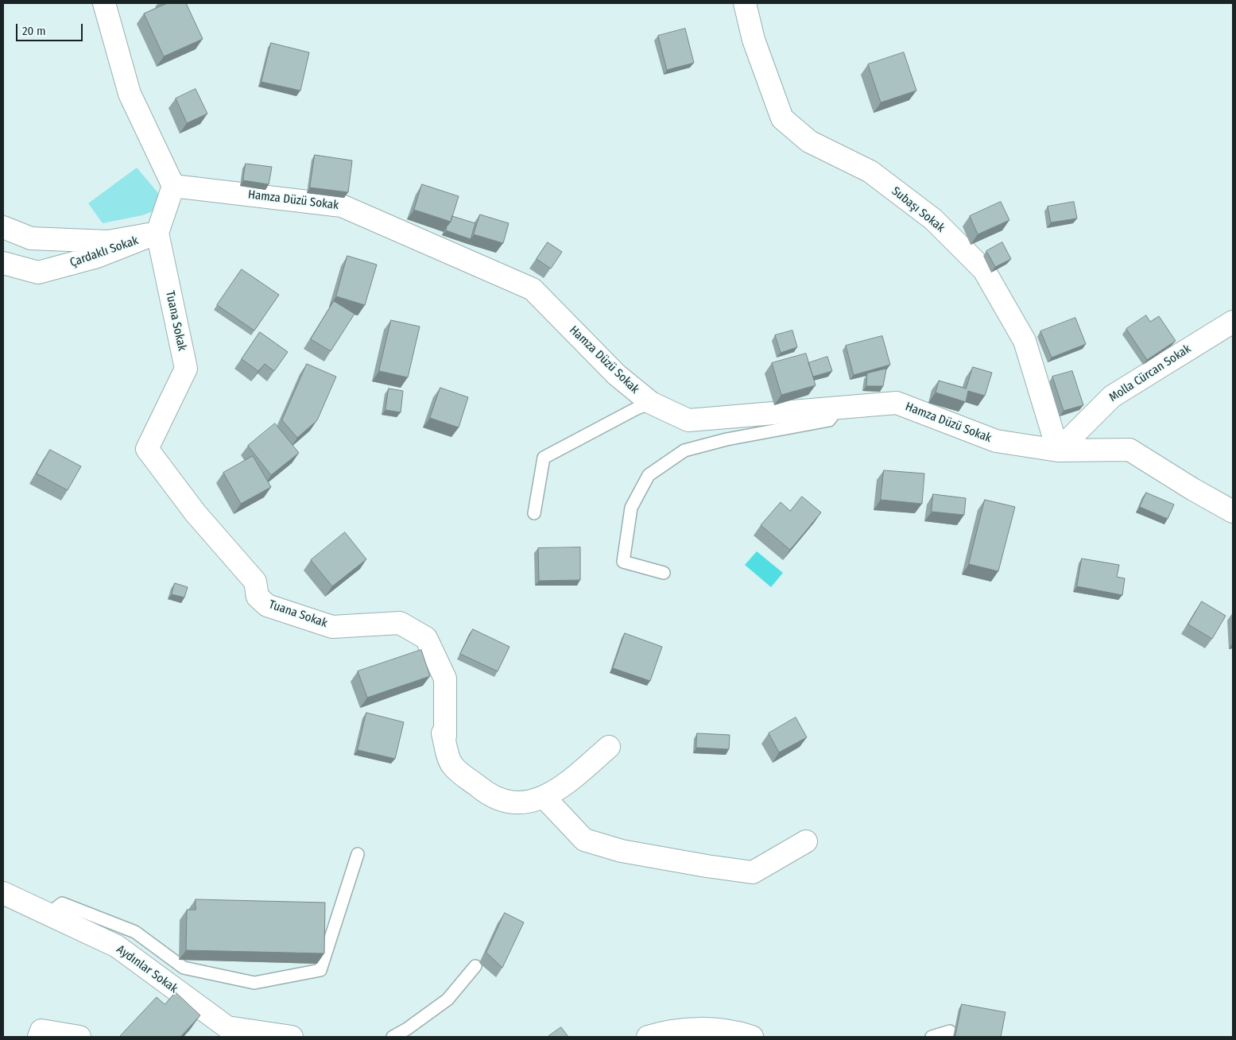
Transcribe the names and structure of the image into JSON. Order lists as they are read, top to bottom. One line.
{"streets":{"street":["Hamza Düzü Sokak","Subaşı Sokak","Çardaklı Sokak","Tuana Sokak","Molla Cürcan Sokak","Aydınlar Sokak"]},"crossings":[["Hamza Düzü Sokak","Subaşı Sokak"],["Hamza Düzü Sokak","Molla Cürcan Sokak"],["Subaşı Sokak","Molla Cürcan Sokak"],["Çardaklı Sokak","Tuana Sokak"]],"scale_bar":"20 m"}
